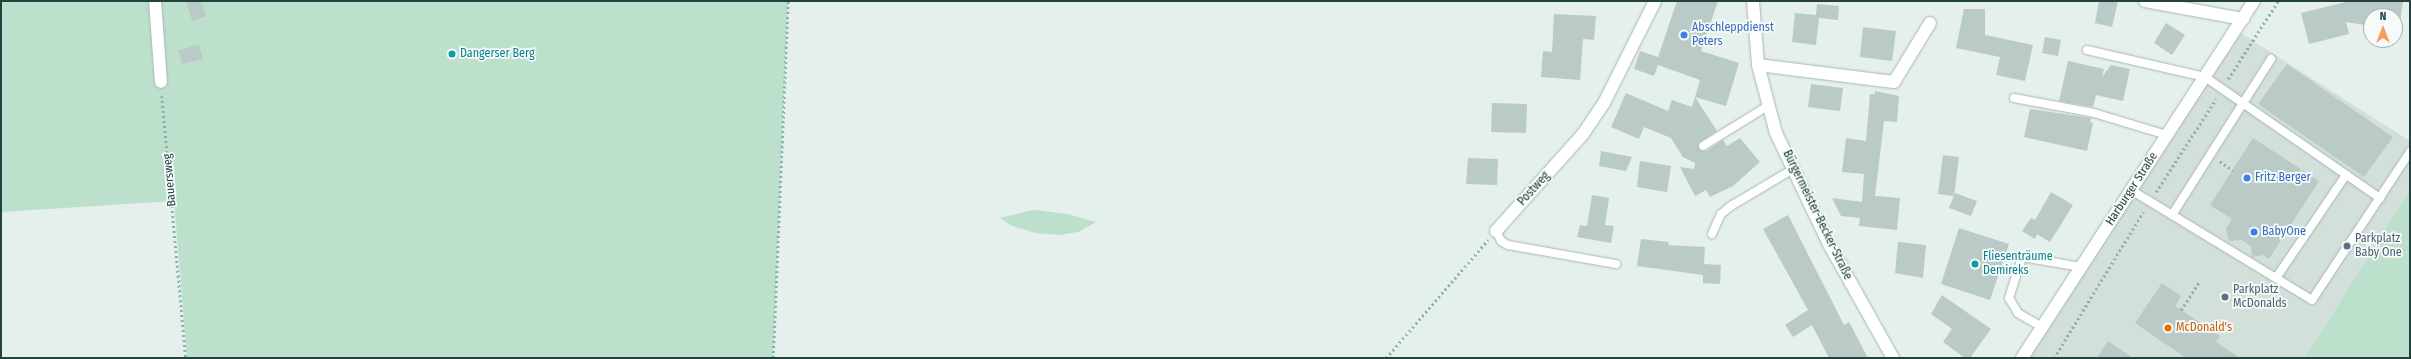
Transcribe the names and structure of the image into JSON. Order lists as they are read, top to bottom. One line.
{"streets":{"street":["Postweg","Harburger Straße","Bürgermeister-Becker-Straße"],"path":["Bauersweg"]},"places":["Abschleppdienst Peters","Dangerser Berg","Fritz Berger","BabyOne","Parkplatz Baby One","Fliesenträume Demireks","Parkplatz McDonalds","McDonald's"],"north":"top"}
